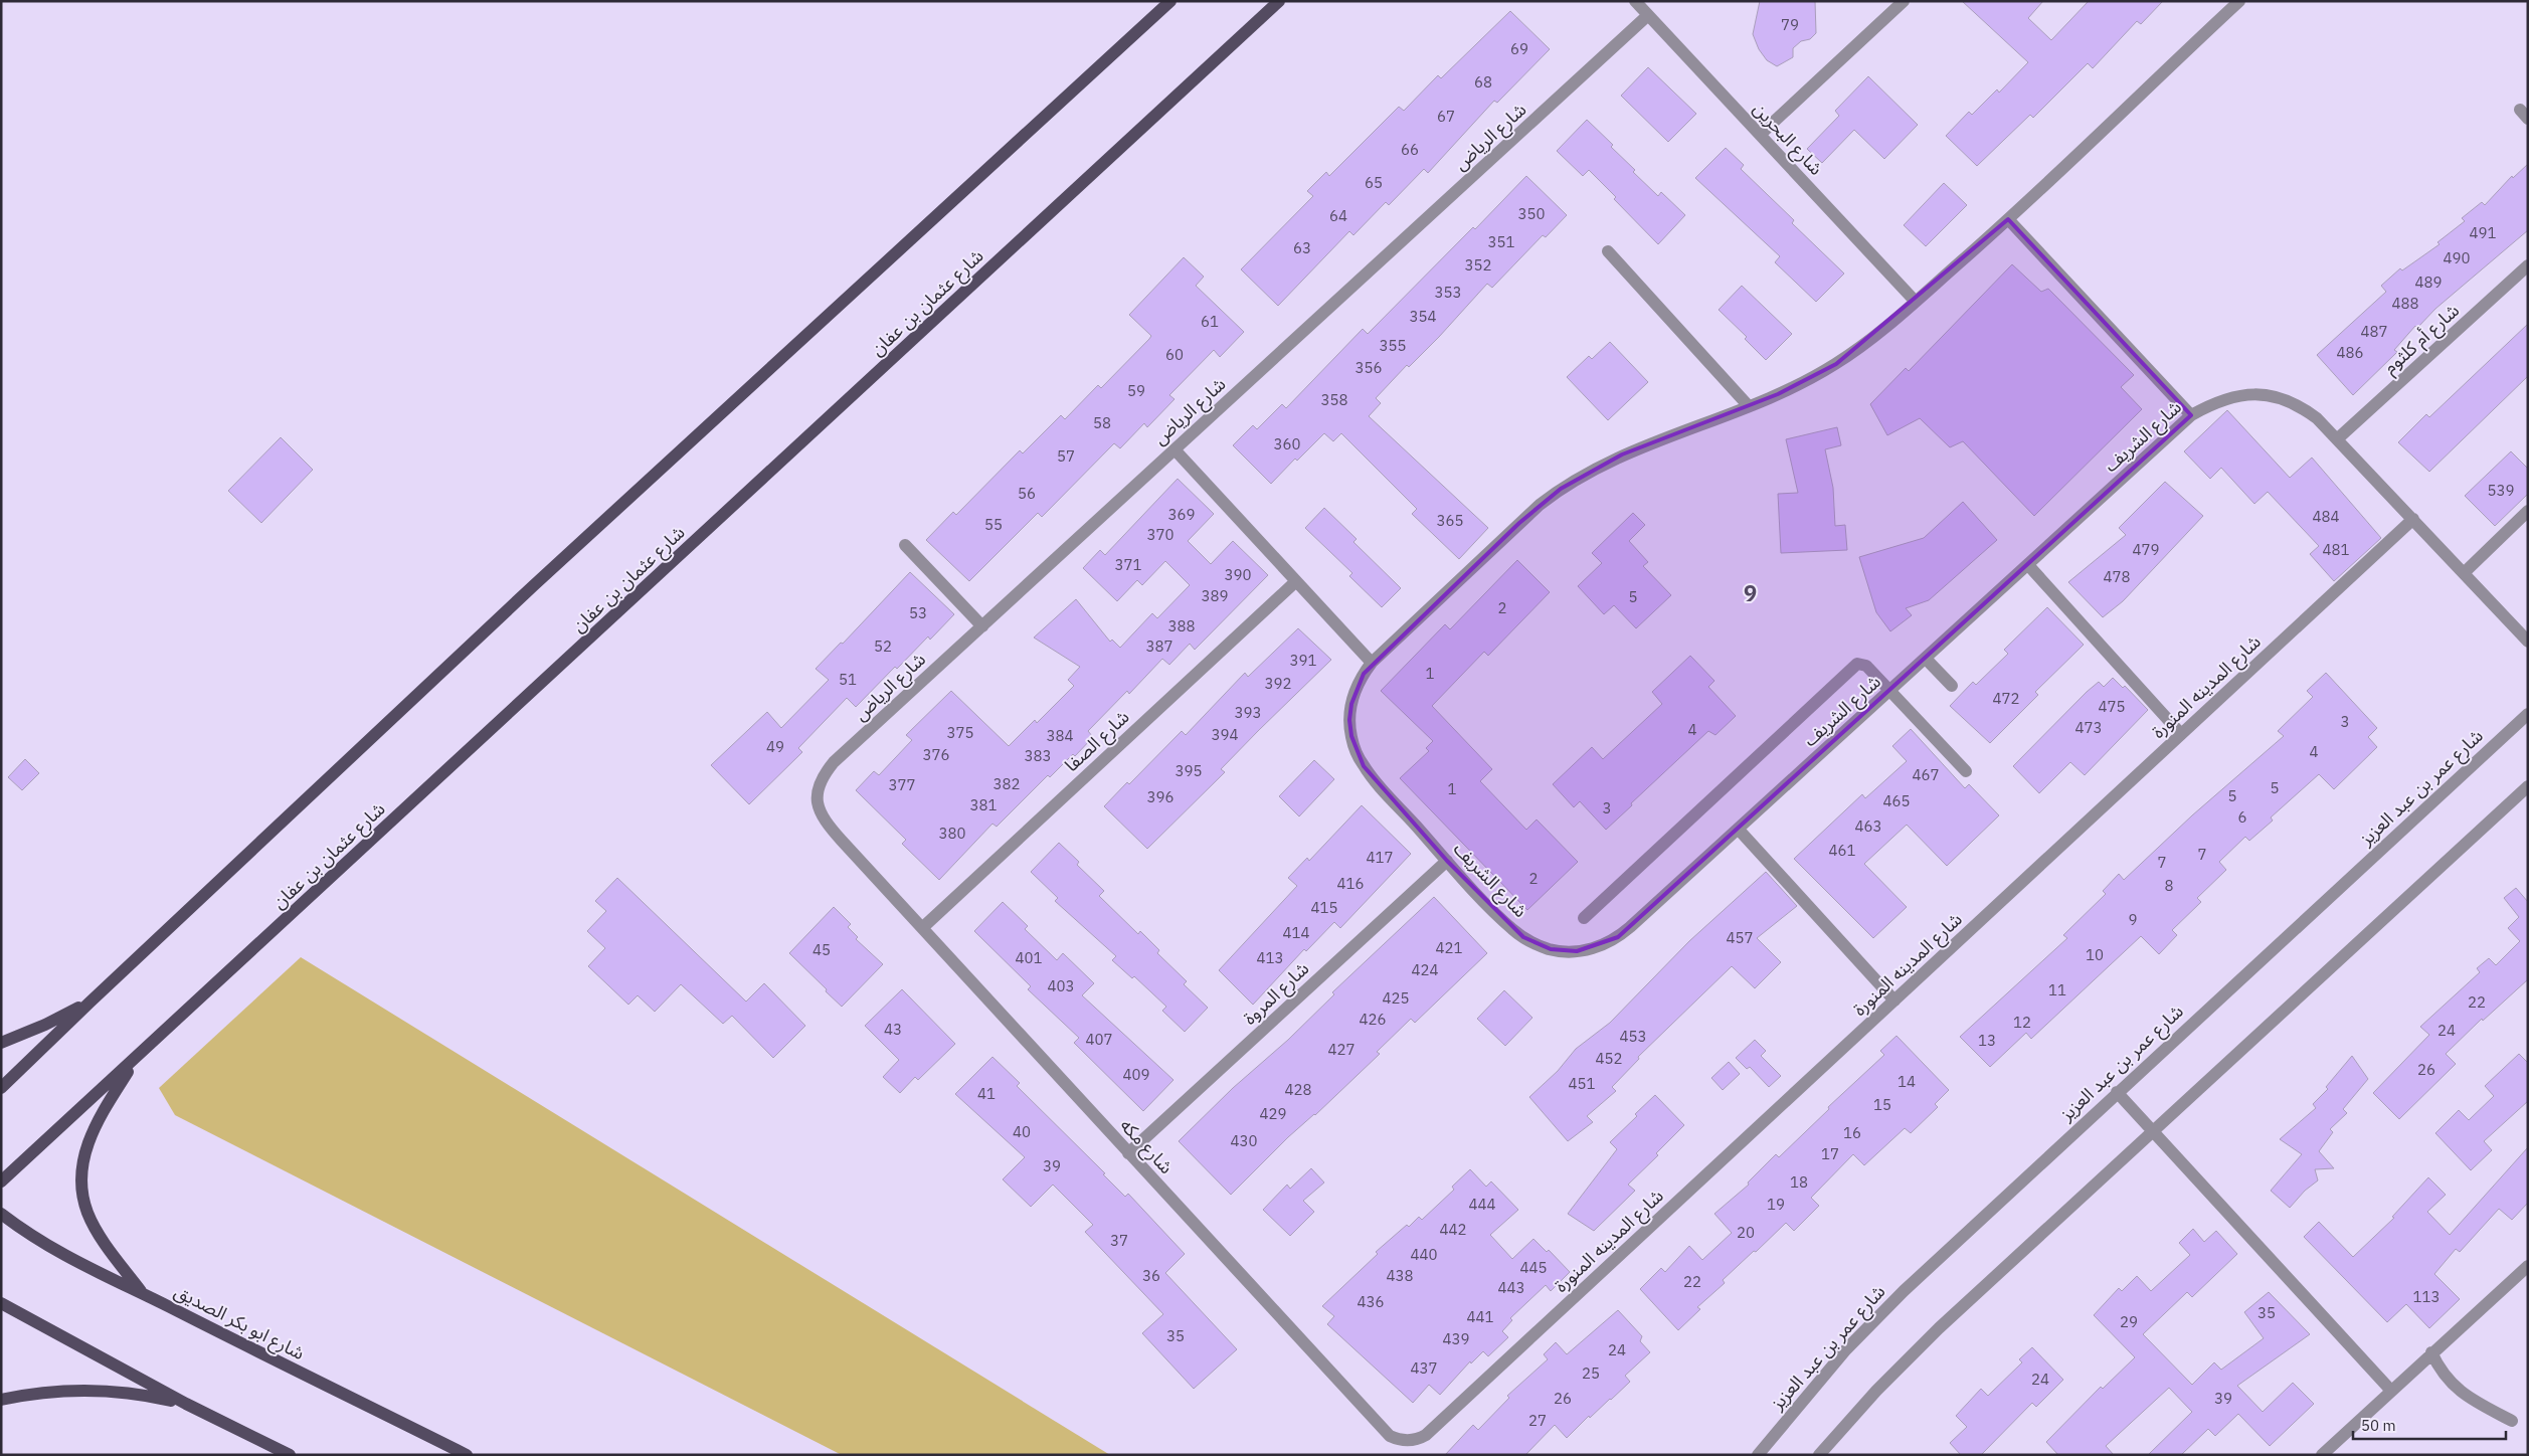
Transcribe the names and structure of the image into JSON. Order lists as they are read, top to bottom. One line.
{"streets":{"main road":["شارع عثمان بن عفان","شارع ابو بكر الصديق"],"street":["شارع الرياض","شارع البحرين","شارع أم كلثوم","شارع الشريف","شارع المدينه المنورة","شارع الصفا","شارع عمر بن عبد العزيز","شارع المروة","شارع مكه"]},"crossings":[["شارع الرياض","شارع البحرين"],["شارع الرياض","شارع مكه"],["شارع البحرين","شارع الشريف"],["شارع أم كلثوم","شارع الشريف"],["شارع الشريف","شارع المدينه المنورة"],["شارع الشريف","شارع المروة"],["شارع المدينه المنورة","شارع مكه"],["شارع الصفا","شارع مكه"],["شارع المروة","شارع مكه"]],"districts":["9"],"house_numbers":["79","69","68","67","66","65","350","64","491","351","63","490","352","489","353","488","354","61","487","355","486","60","356","59","358","58","360","57","539","56","369","484","365","55","370","479","481","371","390","478","389","5","2","53","388","52","387","391","1","51","392","472","475","393","3","473","4","375","394","384","49","4","376","383","395","467","382","377","5","1","5","396","465","381","3","6","463","380","461","7","417","7","2","416","8","415","9","414","457","421","45","10","401","413","424","403","11","425","22","426","12","43","24","453","407","13","427","452","26","409","14","451","428","41","15","429","40","16","430","17","39","18","444","19","442","20","37","440","445","36","438","22","443","113","436","35","441","29","35","439","24","437","25","24","26","39","27"],"scale_bar":"50 m"}
